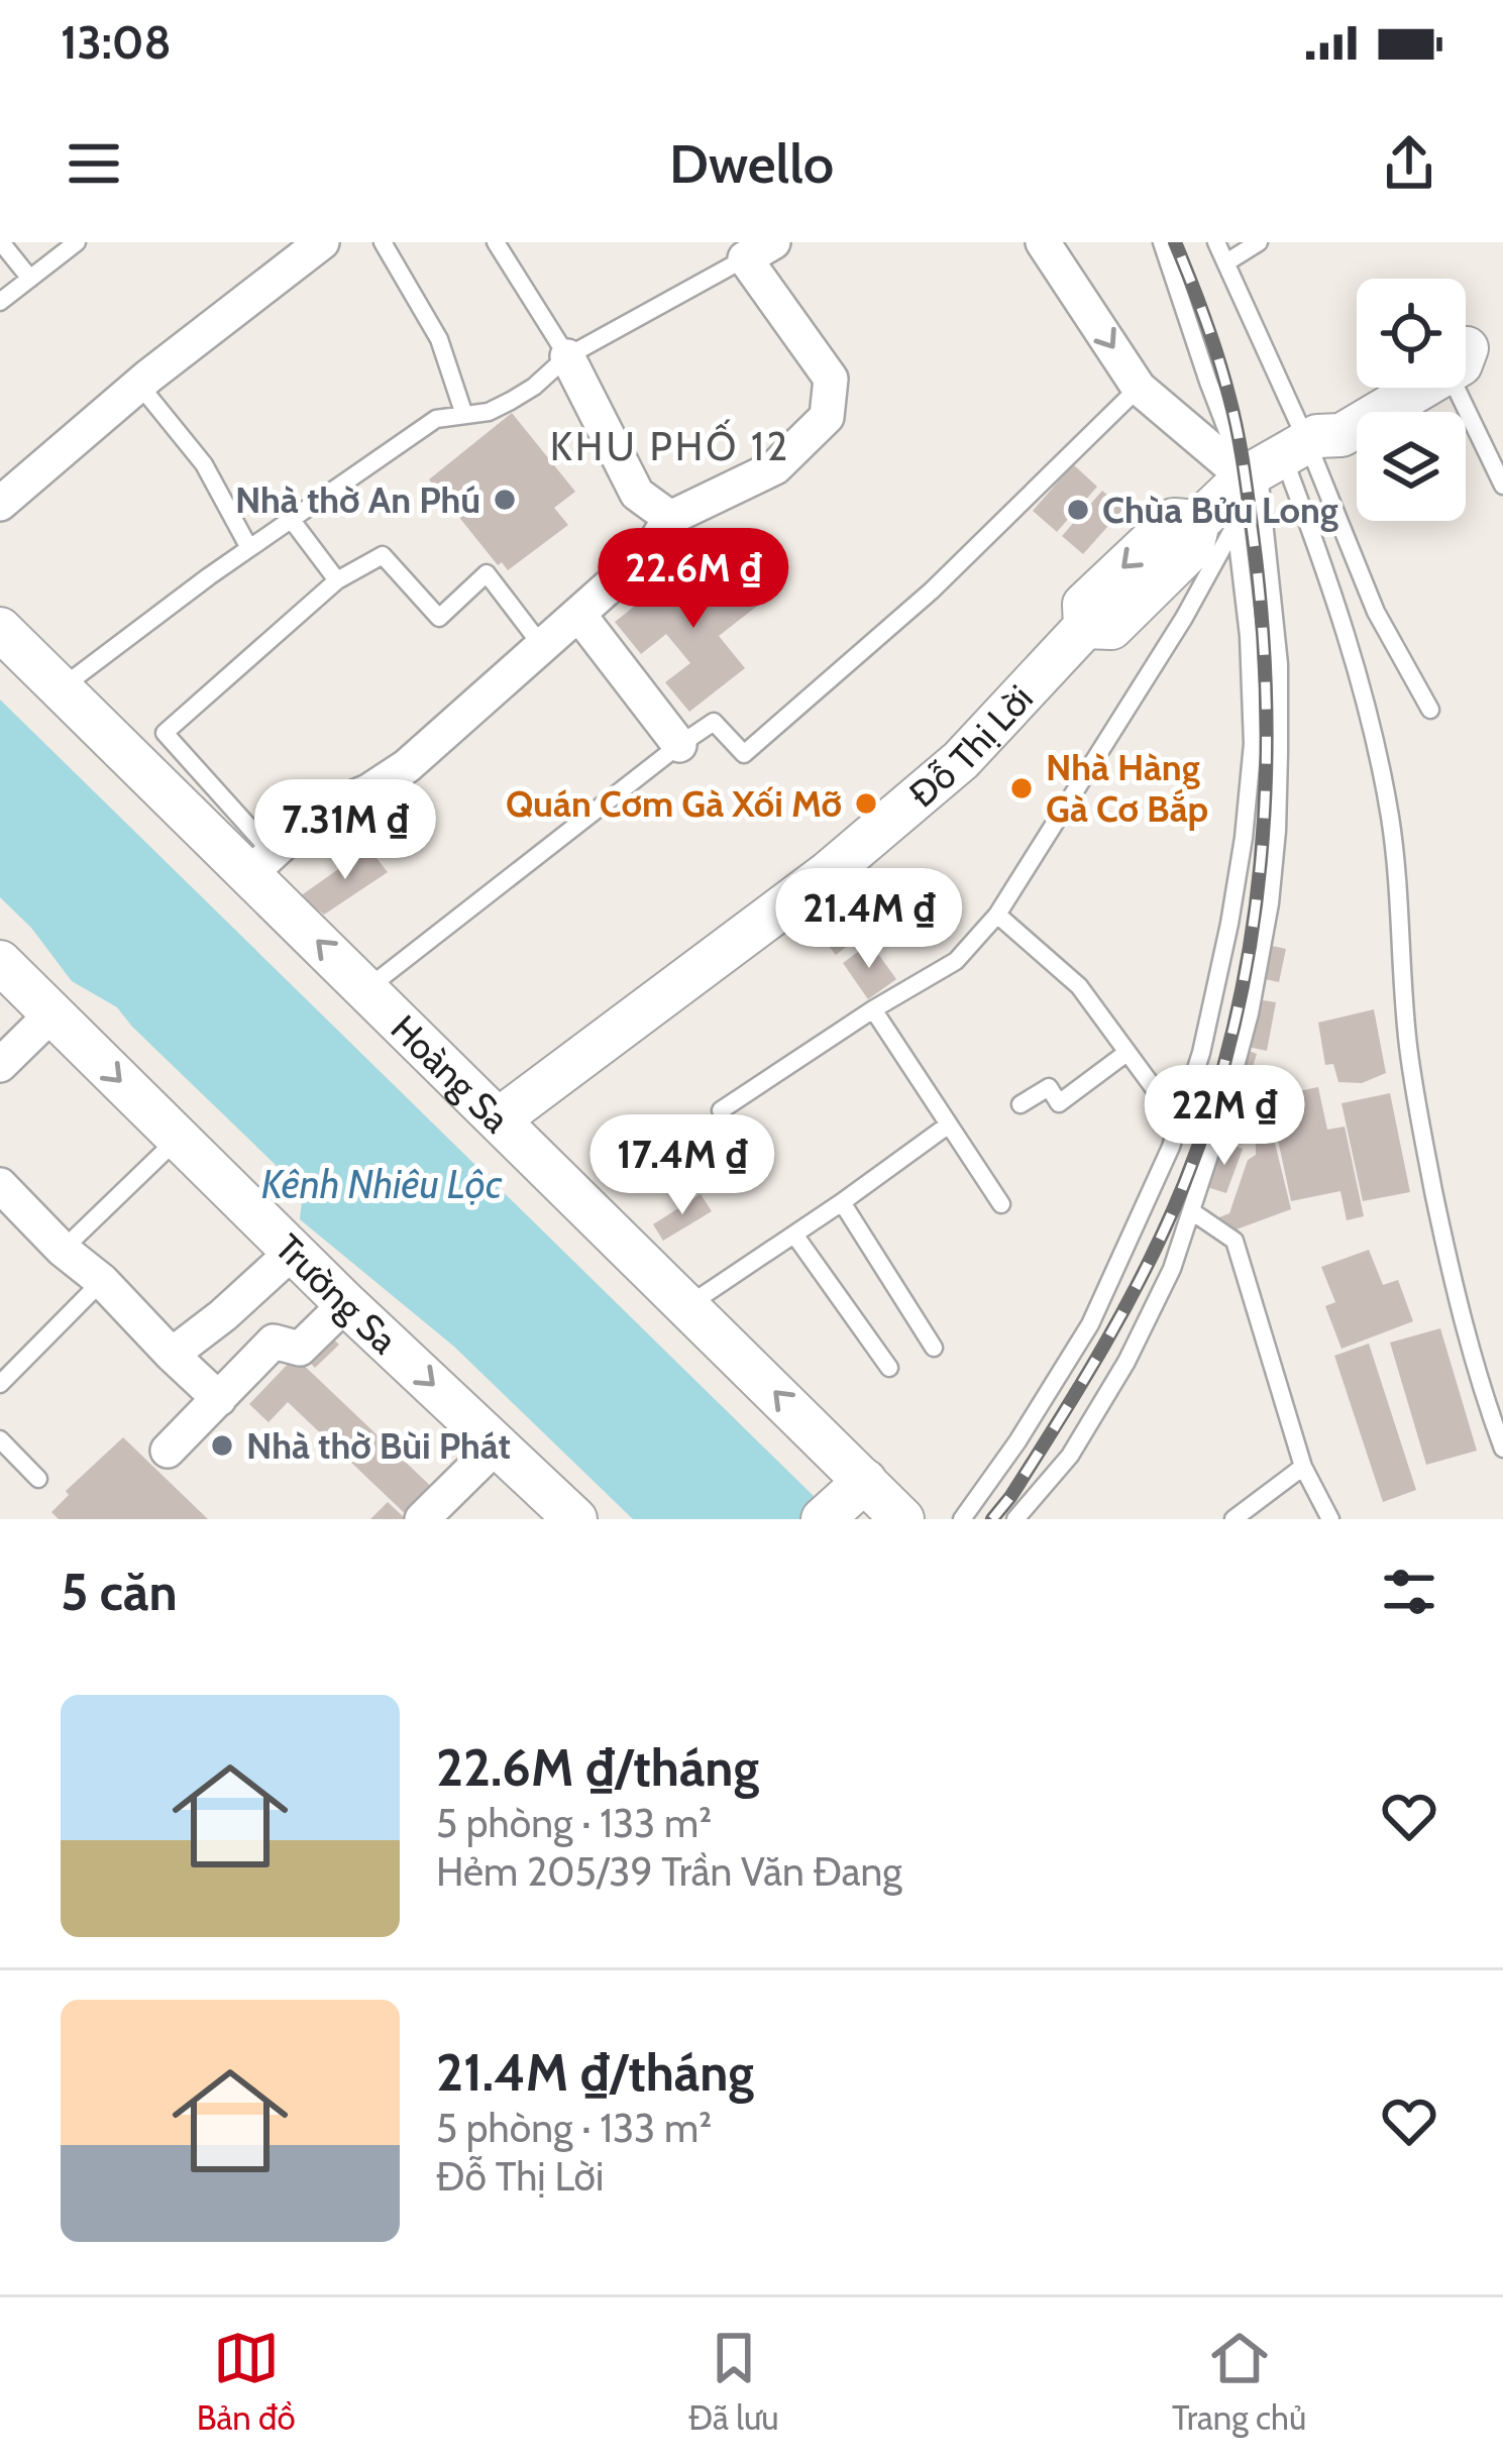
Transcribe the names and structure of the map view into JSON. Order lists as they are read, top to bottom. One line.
{"streets":{"street":["Đỗ Thị Lời","Hoàng Sa","Trường Sa"]},"crossings":[["Đỗ Thị Lời","Hoàng Sa"]],"one_way":["Trường Sa"],"districts":["KHU PHỐ 12"],"water":["Kênh Nhiêu Lộc"],"places":["Nhà thờ An Phú","Chùa Bửu Long","Nhà Hàng Gà Cơ Bắp","Quán Cơm Gà Xối Mỡ","Nhà thờ Bùi Phát"],"page":{"status":"13:08","header":"Dwello","price":["22.6M ₫","7.31M ₫","21.4M ₫","22M ₫","17.4M ₫"],"heading":"5 căn","list":[{"name":"22.6M ₫/tháng","note":"5 phòng · 133 m² · Hẻm 205/39 Trần Văn Ðang"},{"name":"21.4M ₫/tháng","note":"5 phòng · 133 m² · Đỗ Thị Lời"}],"tabs":["Bản đồ","Đã lưu","Trang chủ"]}}
